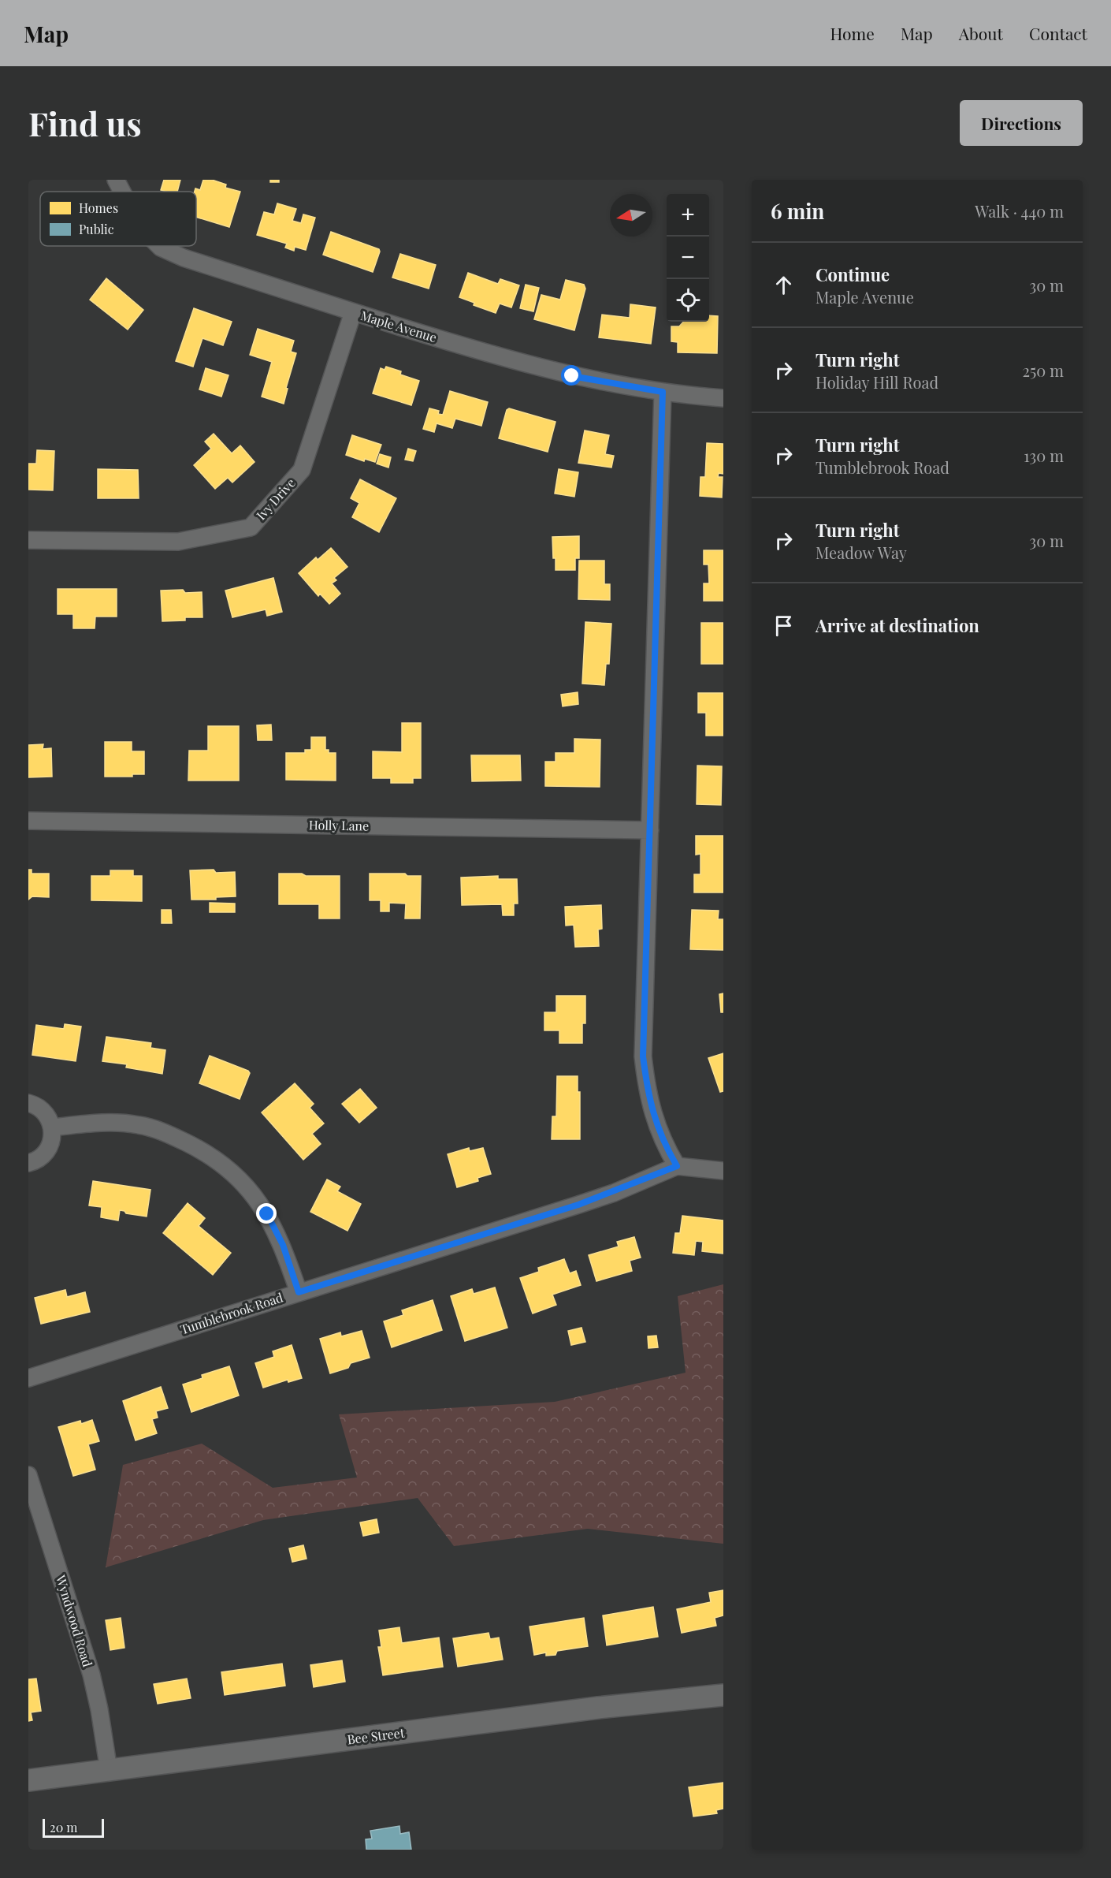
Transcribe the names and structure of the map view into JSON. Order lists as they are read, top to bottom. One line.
{"streets":{"street":["Maple Avenue","Ivy Drive","Holly Lane","Tumblebrook Road","Wyndwood Road","Bee Street"]},"crossings":[["Maple Avenue","Ivy Drive"],["Wyndwood Road","Bee Street"]],"legend":["Homes","Public"],"scale_bar":"20 m","north":"left","page":{"header":"Map","nav":["Home","Map","About","Contact"],"buttons":"Directions","title":"Find us","heading":["6 min","Walk · 440 m"],"map_buttons":["+","−"],"list":[["Continue","Maple Avenue","30 m"],["Turn right","Holiday Hill Road","250 m"],["Turn right","Tumblebrook Road","130 m"],["Turn right","Meadow Way","30 m"],"Arrive at destination"],"scale":"20 m"}}
